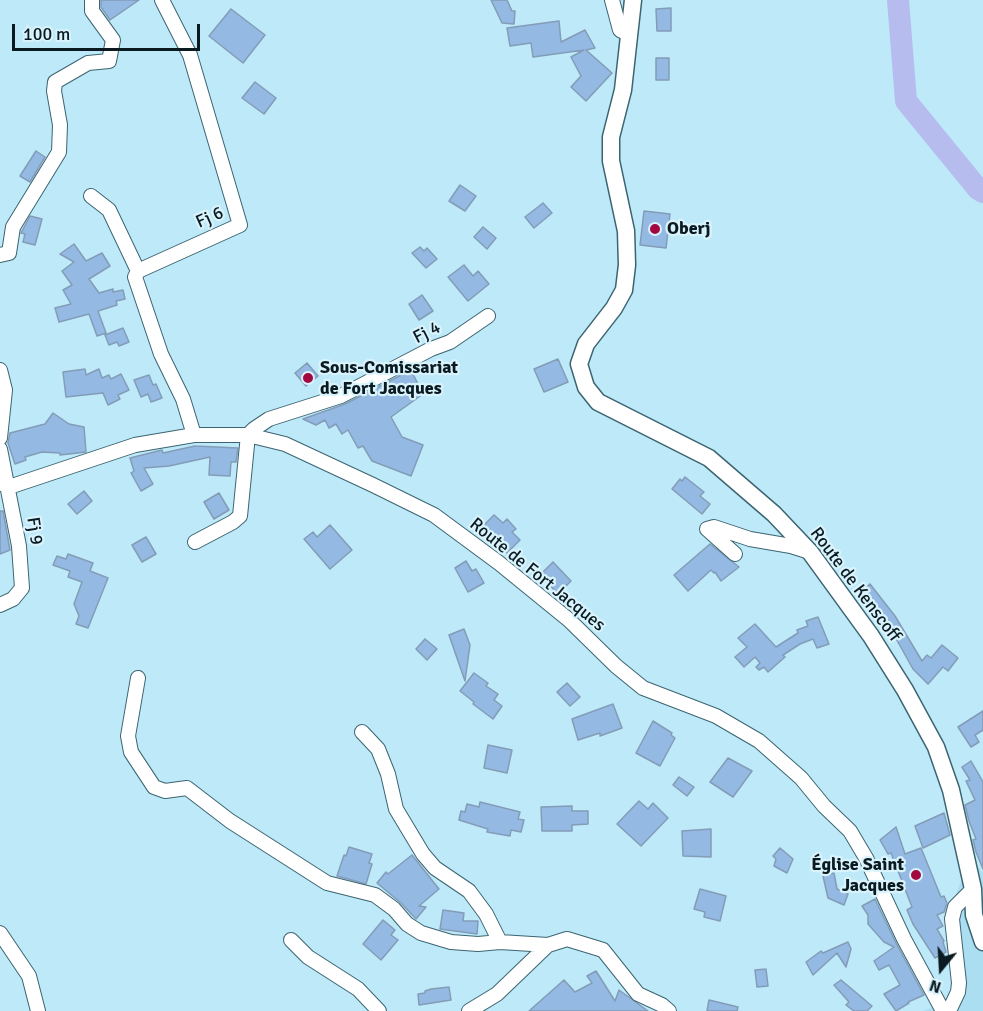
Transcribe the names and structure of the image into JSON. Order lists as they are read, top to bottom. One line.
{"streets":{"main road":["Route de Kenscoff"],"street":["Fj 6","Fj 4","Fj 9","Route de Fort Jacques"]},"crossings":[["Fj 4","Route de Fort Jacques"],["Fj 9","Route de Fort Jacques"]],"places":["Oberj","Sous-Comissariat de Fort Jacques","Église Saint Jacques"],"scale_bar":"100 m","north":"bottom"}
